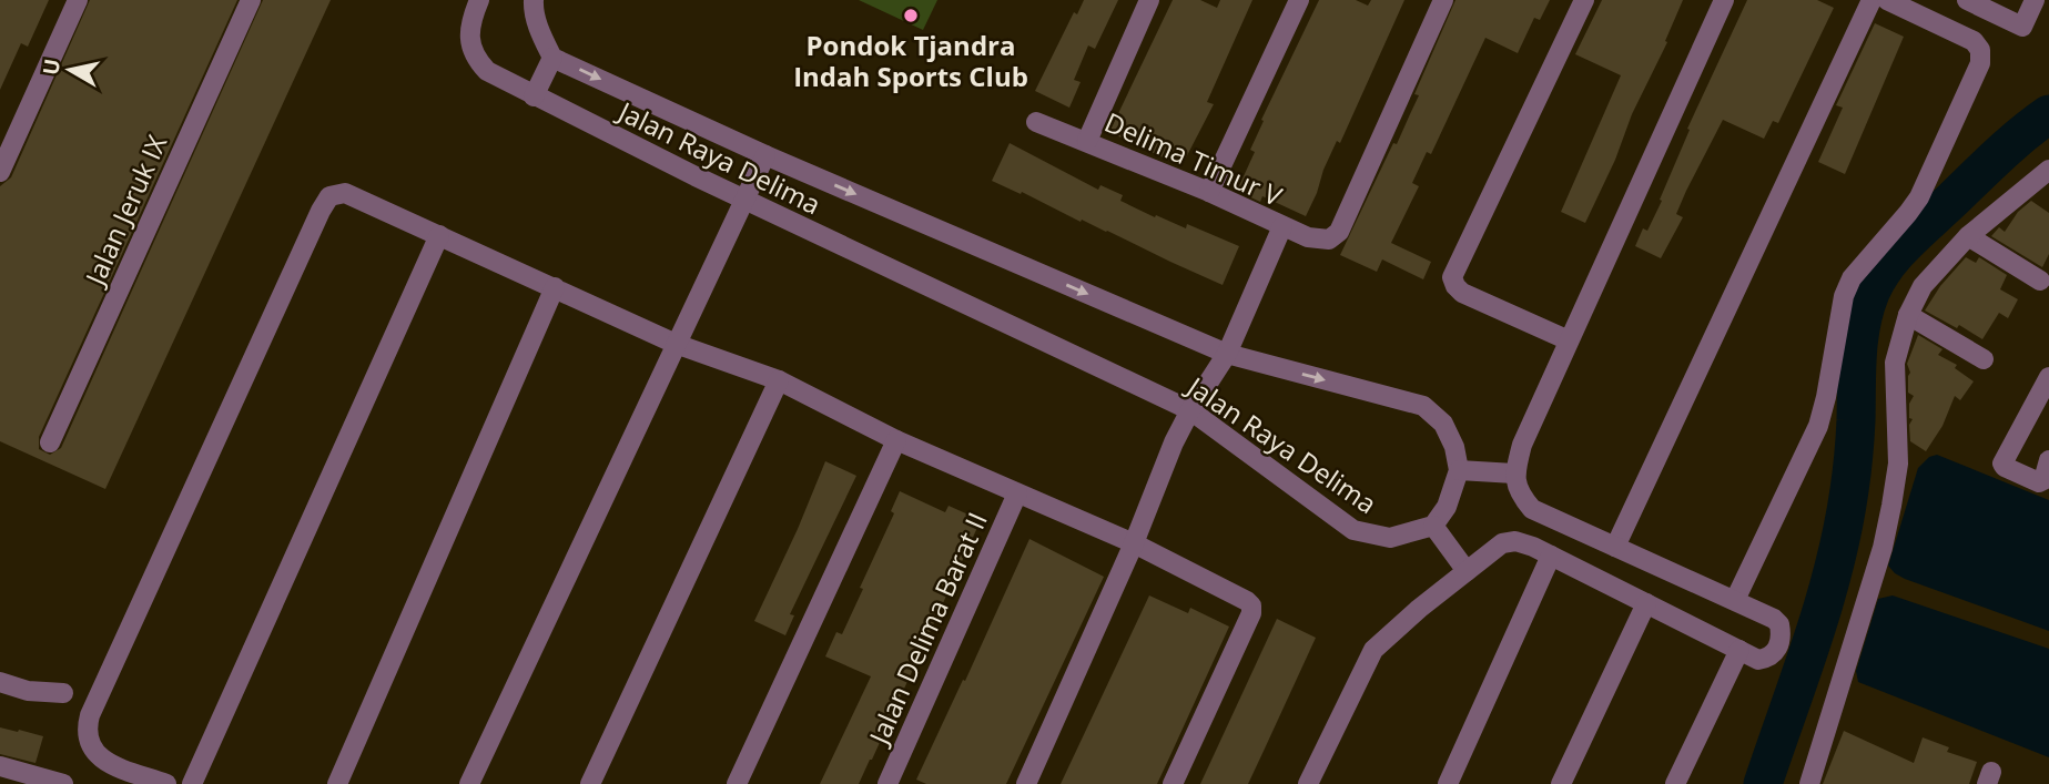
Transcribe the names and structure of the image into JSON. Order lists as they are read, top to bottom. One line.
{"streets":{"street":["Jalan Raya Delima","Delima Timur V","Jalan Jeruk IX","Jalan Delima Barat II"]},"places":["Pondok Tjandra Indah Sports Club"],"north":"left"}
